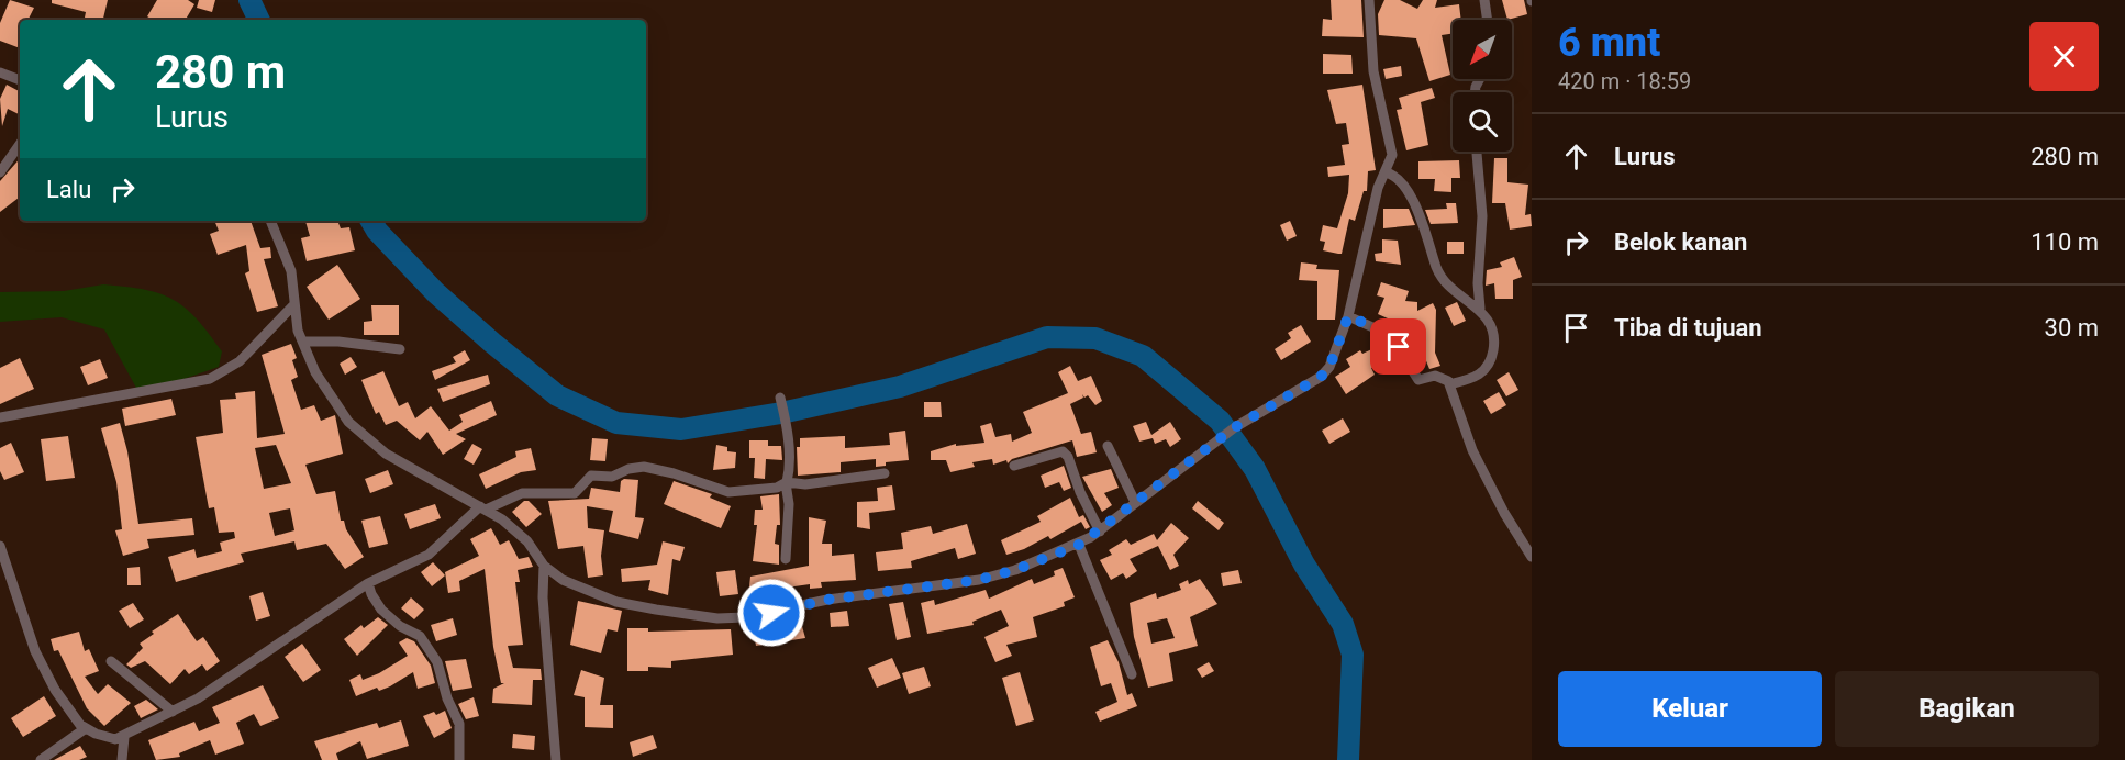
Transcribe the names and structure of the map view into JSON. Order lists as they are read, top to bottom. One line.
{"north":"bottom left","page":{"heading":["6 mnt","420 m · 18:59"],"turn":["280 m","Lurus"],"list":[{"name":"Lurus","value":"280 m"},{"name":"Belok kanan","value":"110 m"},{"name":"Tiba di tujuan","value":"30 m"}],"then":"Lalu","buttons":["Keluar","Bagikan"]}}
